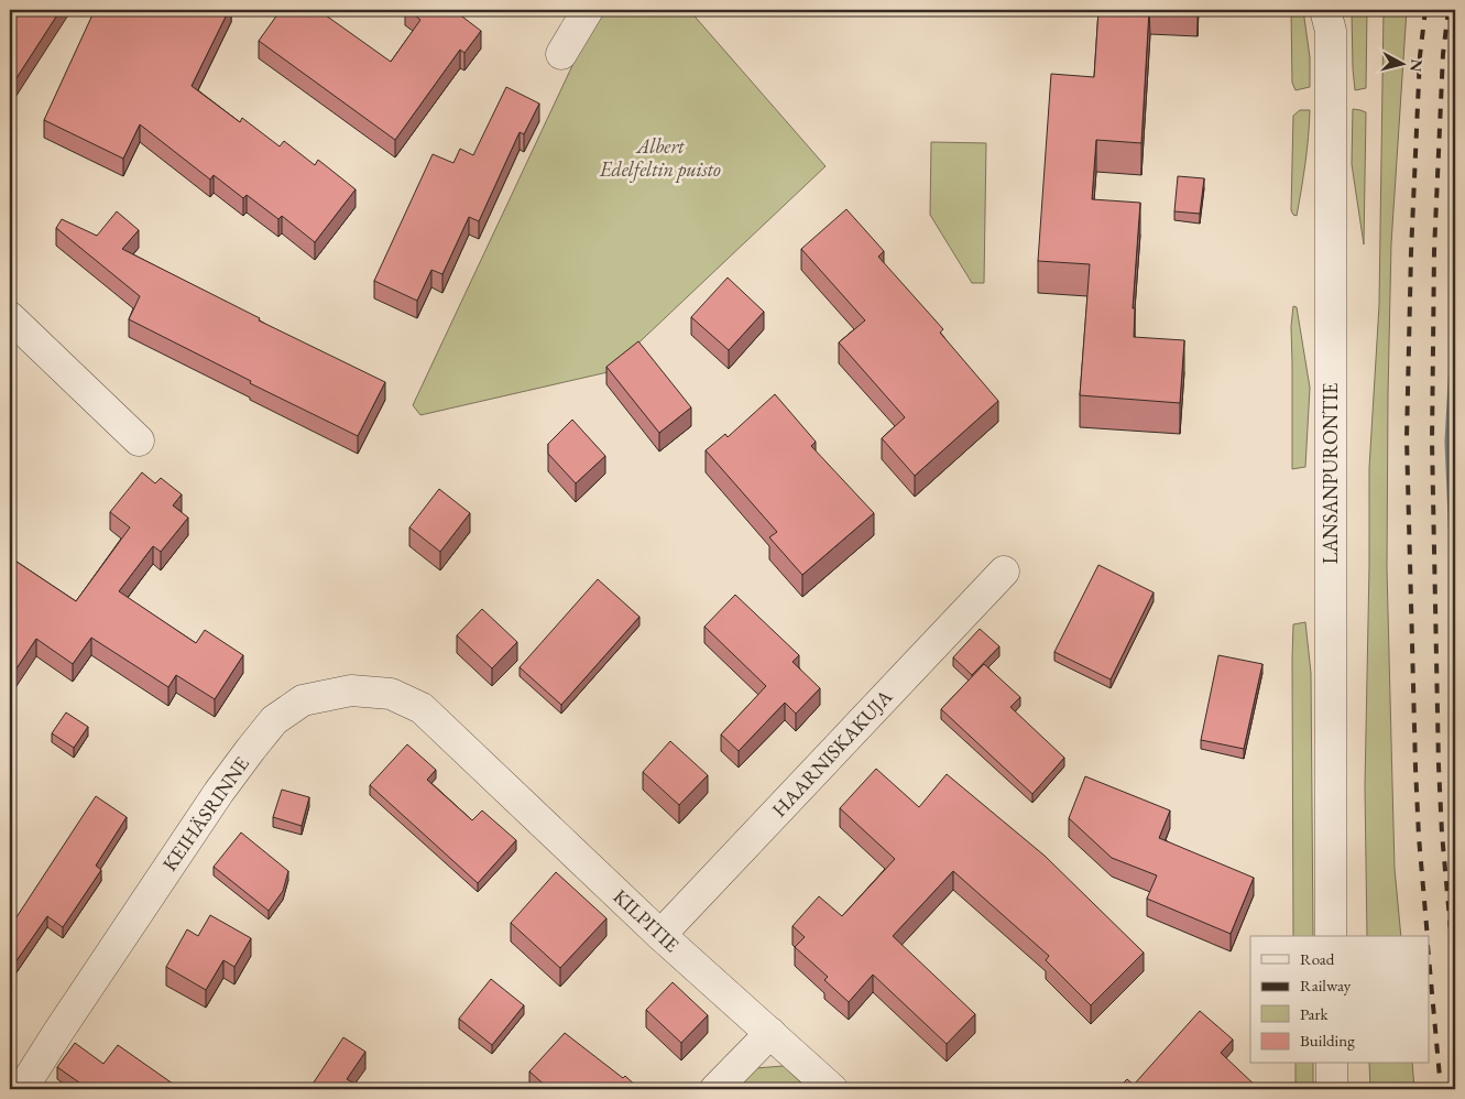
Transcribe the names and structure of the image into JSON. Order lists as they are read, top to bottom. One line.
{"streets":{"street":["LANSANPURONTIE","HAARNISKAKUJA","KEIHÄSRINNE","KILPITIE"]},"crossings":[["HAARNISKAKUJA","KILPITIE"],["KEIHÄSRINNE","KILPITIE"]],"parks":["Albert Edelfeltin puisto"],"legend":["Road","Railway","Park","Building"],"north":"right"}
